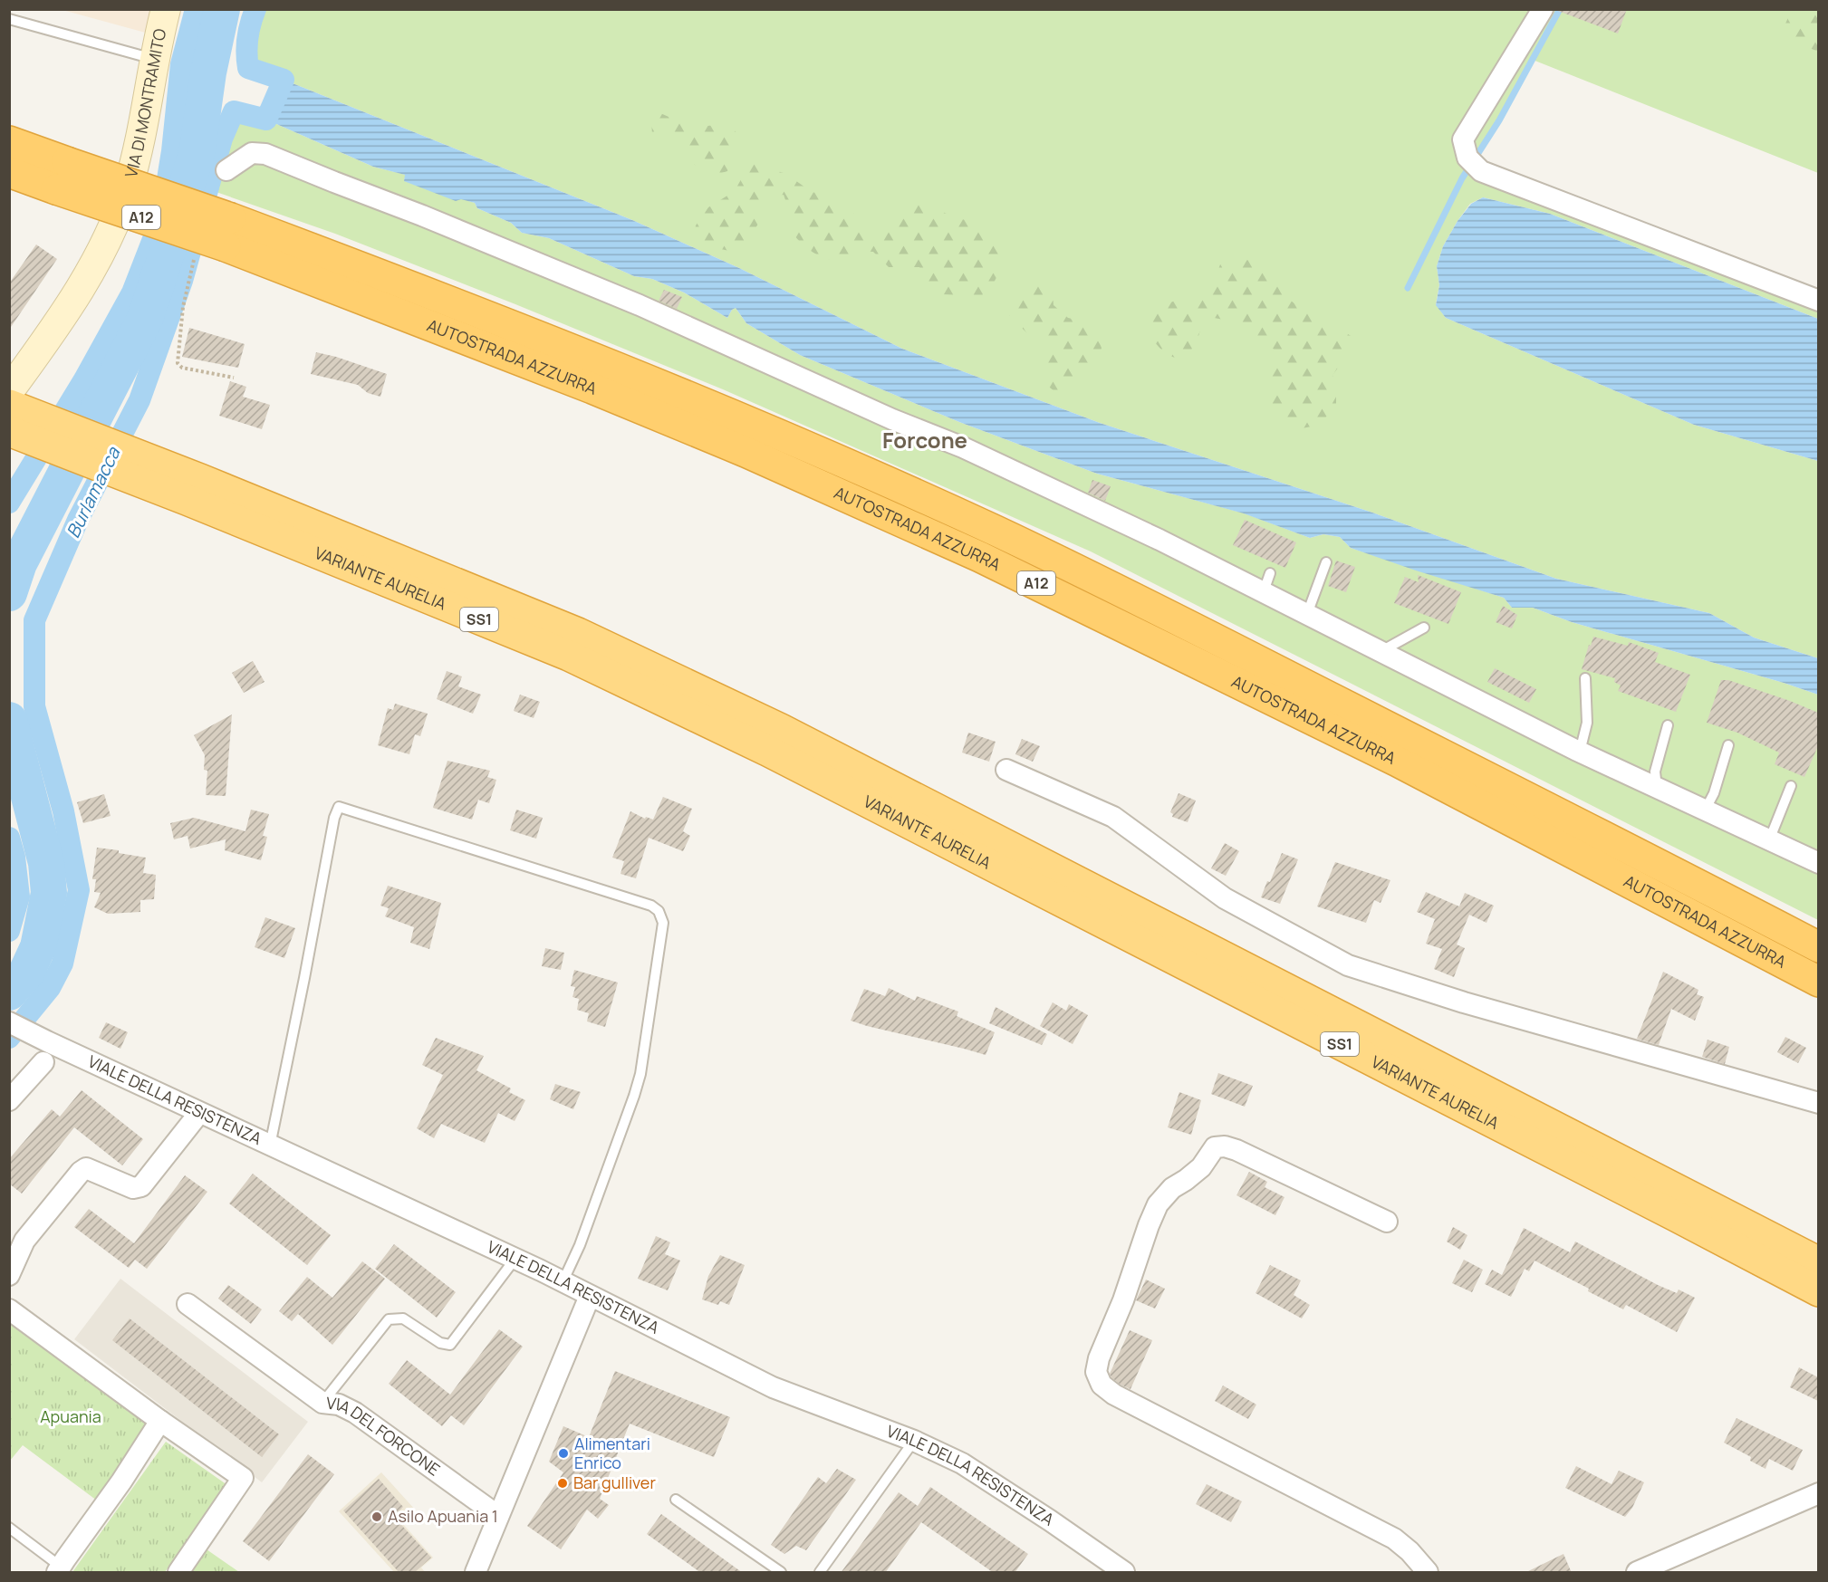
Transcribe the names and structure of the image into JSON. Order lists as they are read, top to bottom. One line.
{"streets":{"highway":["A12","AUTOSTRADA AZZURRA","VARIANTE AURELIA","SS1"],"main road":["VIA DI MONTRAMITO"],"street":["VIALE DELLA RESISTENZA","VIA DEL FORCONE"]},"districts":["Forcone"],"water":["Burlamacca"],"parks":["Apuania"],"places":["Alimentari Enrico","Bar gulliver","Asilo Apuania 1"]}
